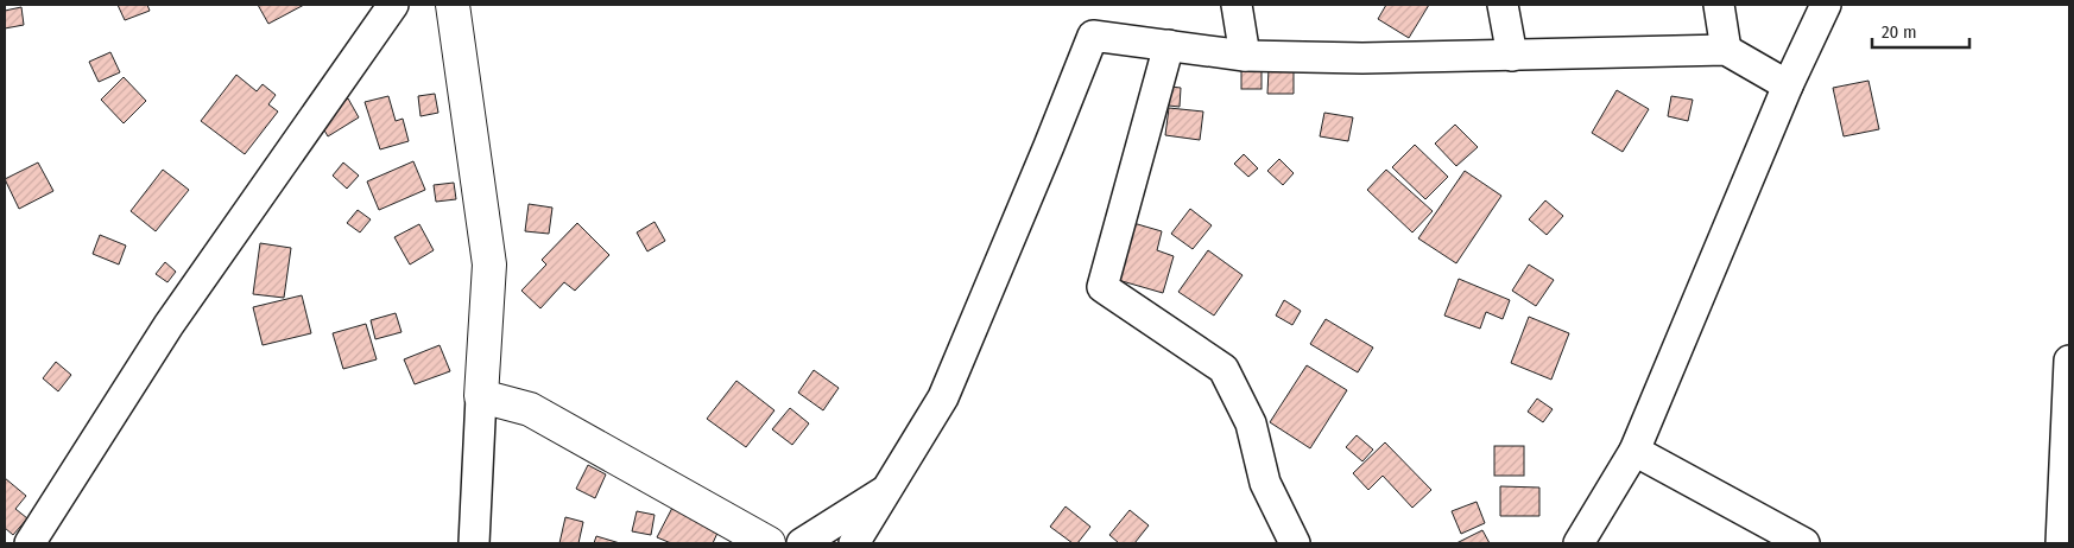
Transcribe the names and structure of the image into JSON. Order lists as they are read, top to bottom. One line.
{"scale_bar":"20 m"}
